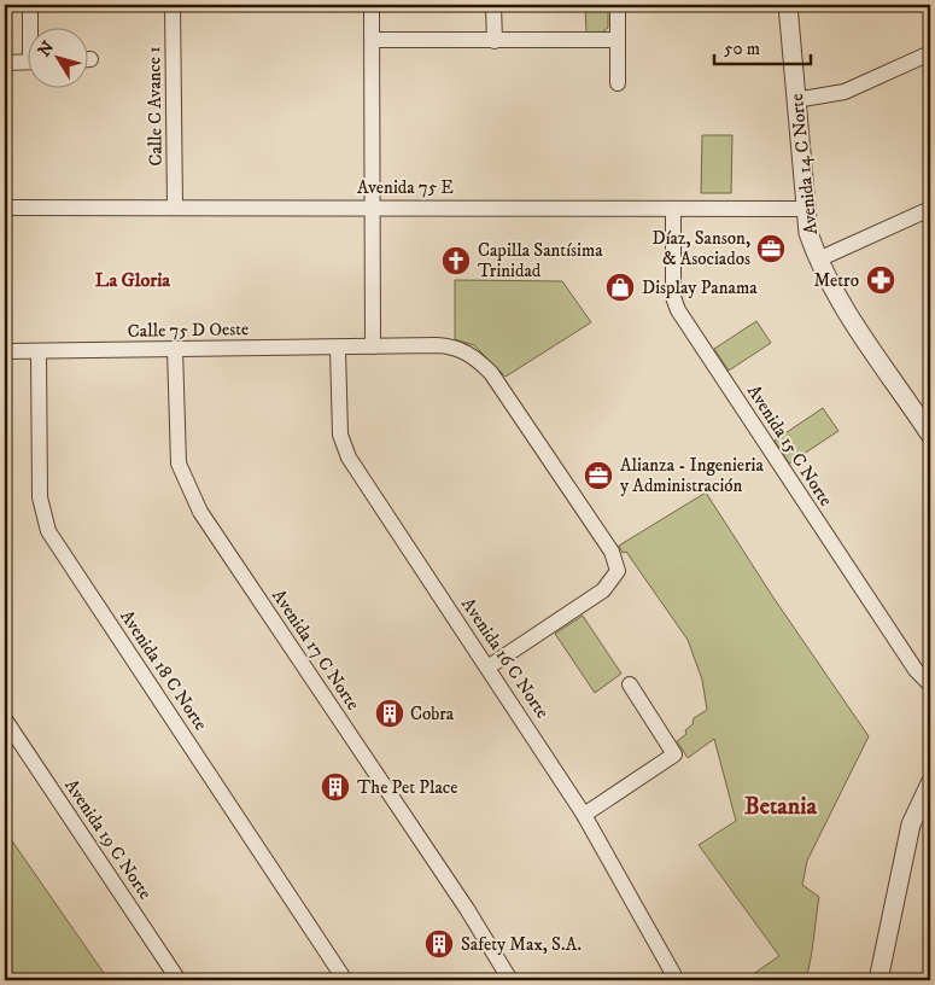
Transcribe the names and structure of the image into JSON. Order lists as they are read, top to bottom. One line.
{"streets":{"street":["Calle C Avance 1","Avenida 14 C Norte","Avenida 75 E","Calle 75 D Oeste","Avenida 15 C Norte","Avenida 17 C Norte","Avenida 16 C Norte","Avenida 18 C Norte","Avenida 19 C Norte"]},"crossings":[["Calle C Avance 1","Avenida 75 E"],["Avenida 14 C Norte","Avenida 75 E"],["Avenida 75 E","Avenida 15 C Norte"],["Calle 75 D Oeste","Avenida 17 C Norte"],["Calle 75 D Oeste","Avenida 16 C Norte"],["Calle 75 D Oeste","Avenida 18 C Norte"]],"districts":["La Gloria","Betania"],"places":{"office":["Díaz, Sanson, & Asociados","Alianza - Ingenieria y Administración"],"church":["Capilla Santísima Trinidad"],"pharmacy":["Metro"],"shop":["Display Panama"],"building":["Cobra","The Pet Place","Safety Max, S.A."]},"scale_bar":"50 m","north":"top left"}
